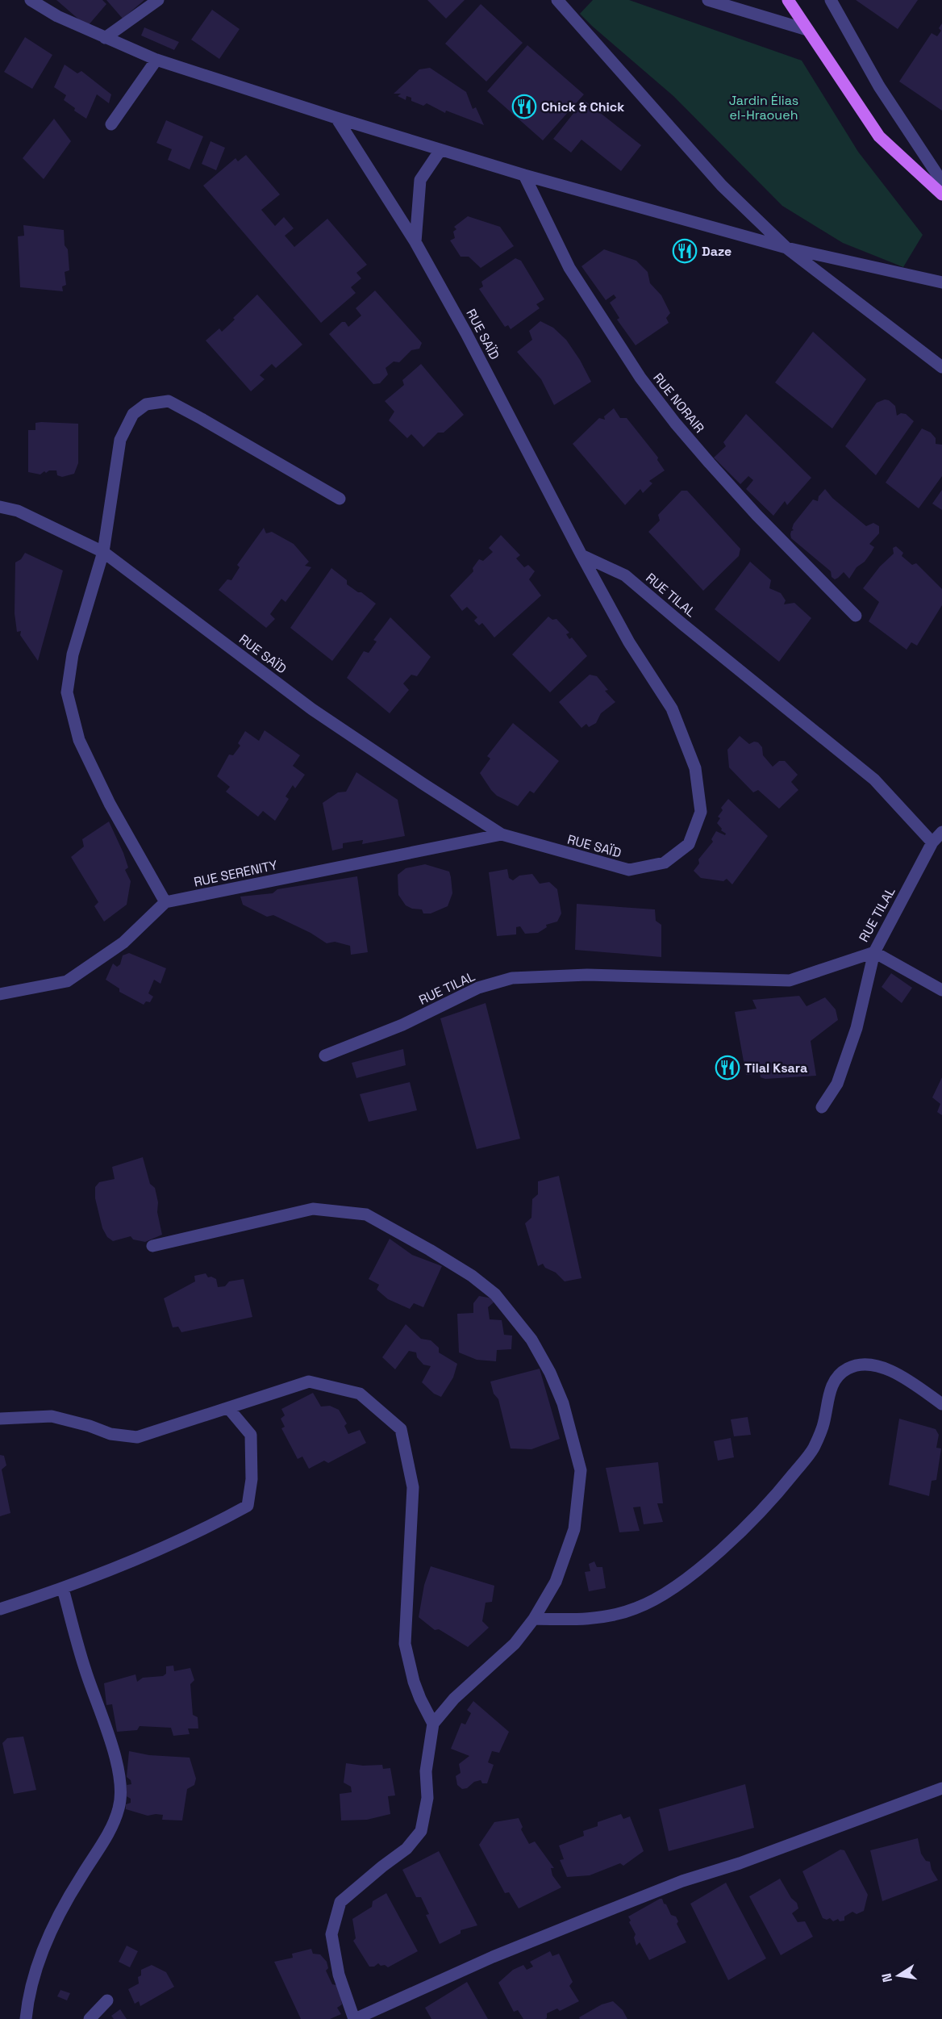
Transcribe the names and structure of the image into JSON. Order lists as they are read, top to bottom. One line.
{"streets":{"street":["RUE SAÏD","RUE NORAIR","RUE TILAL","RUE SERENITY"]},"crossings":[["RUE SAÏD","RUE TILAL"],["RUE SAÏD","RUE SERENITY"]],"parks":["Jardin Élias el-Hraoueh"],"places":{"restaurant":["Chick & Chick","Daze","Tilal Ksara"]},"north":"left"}
